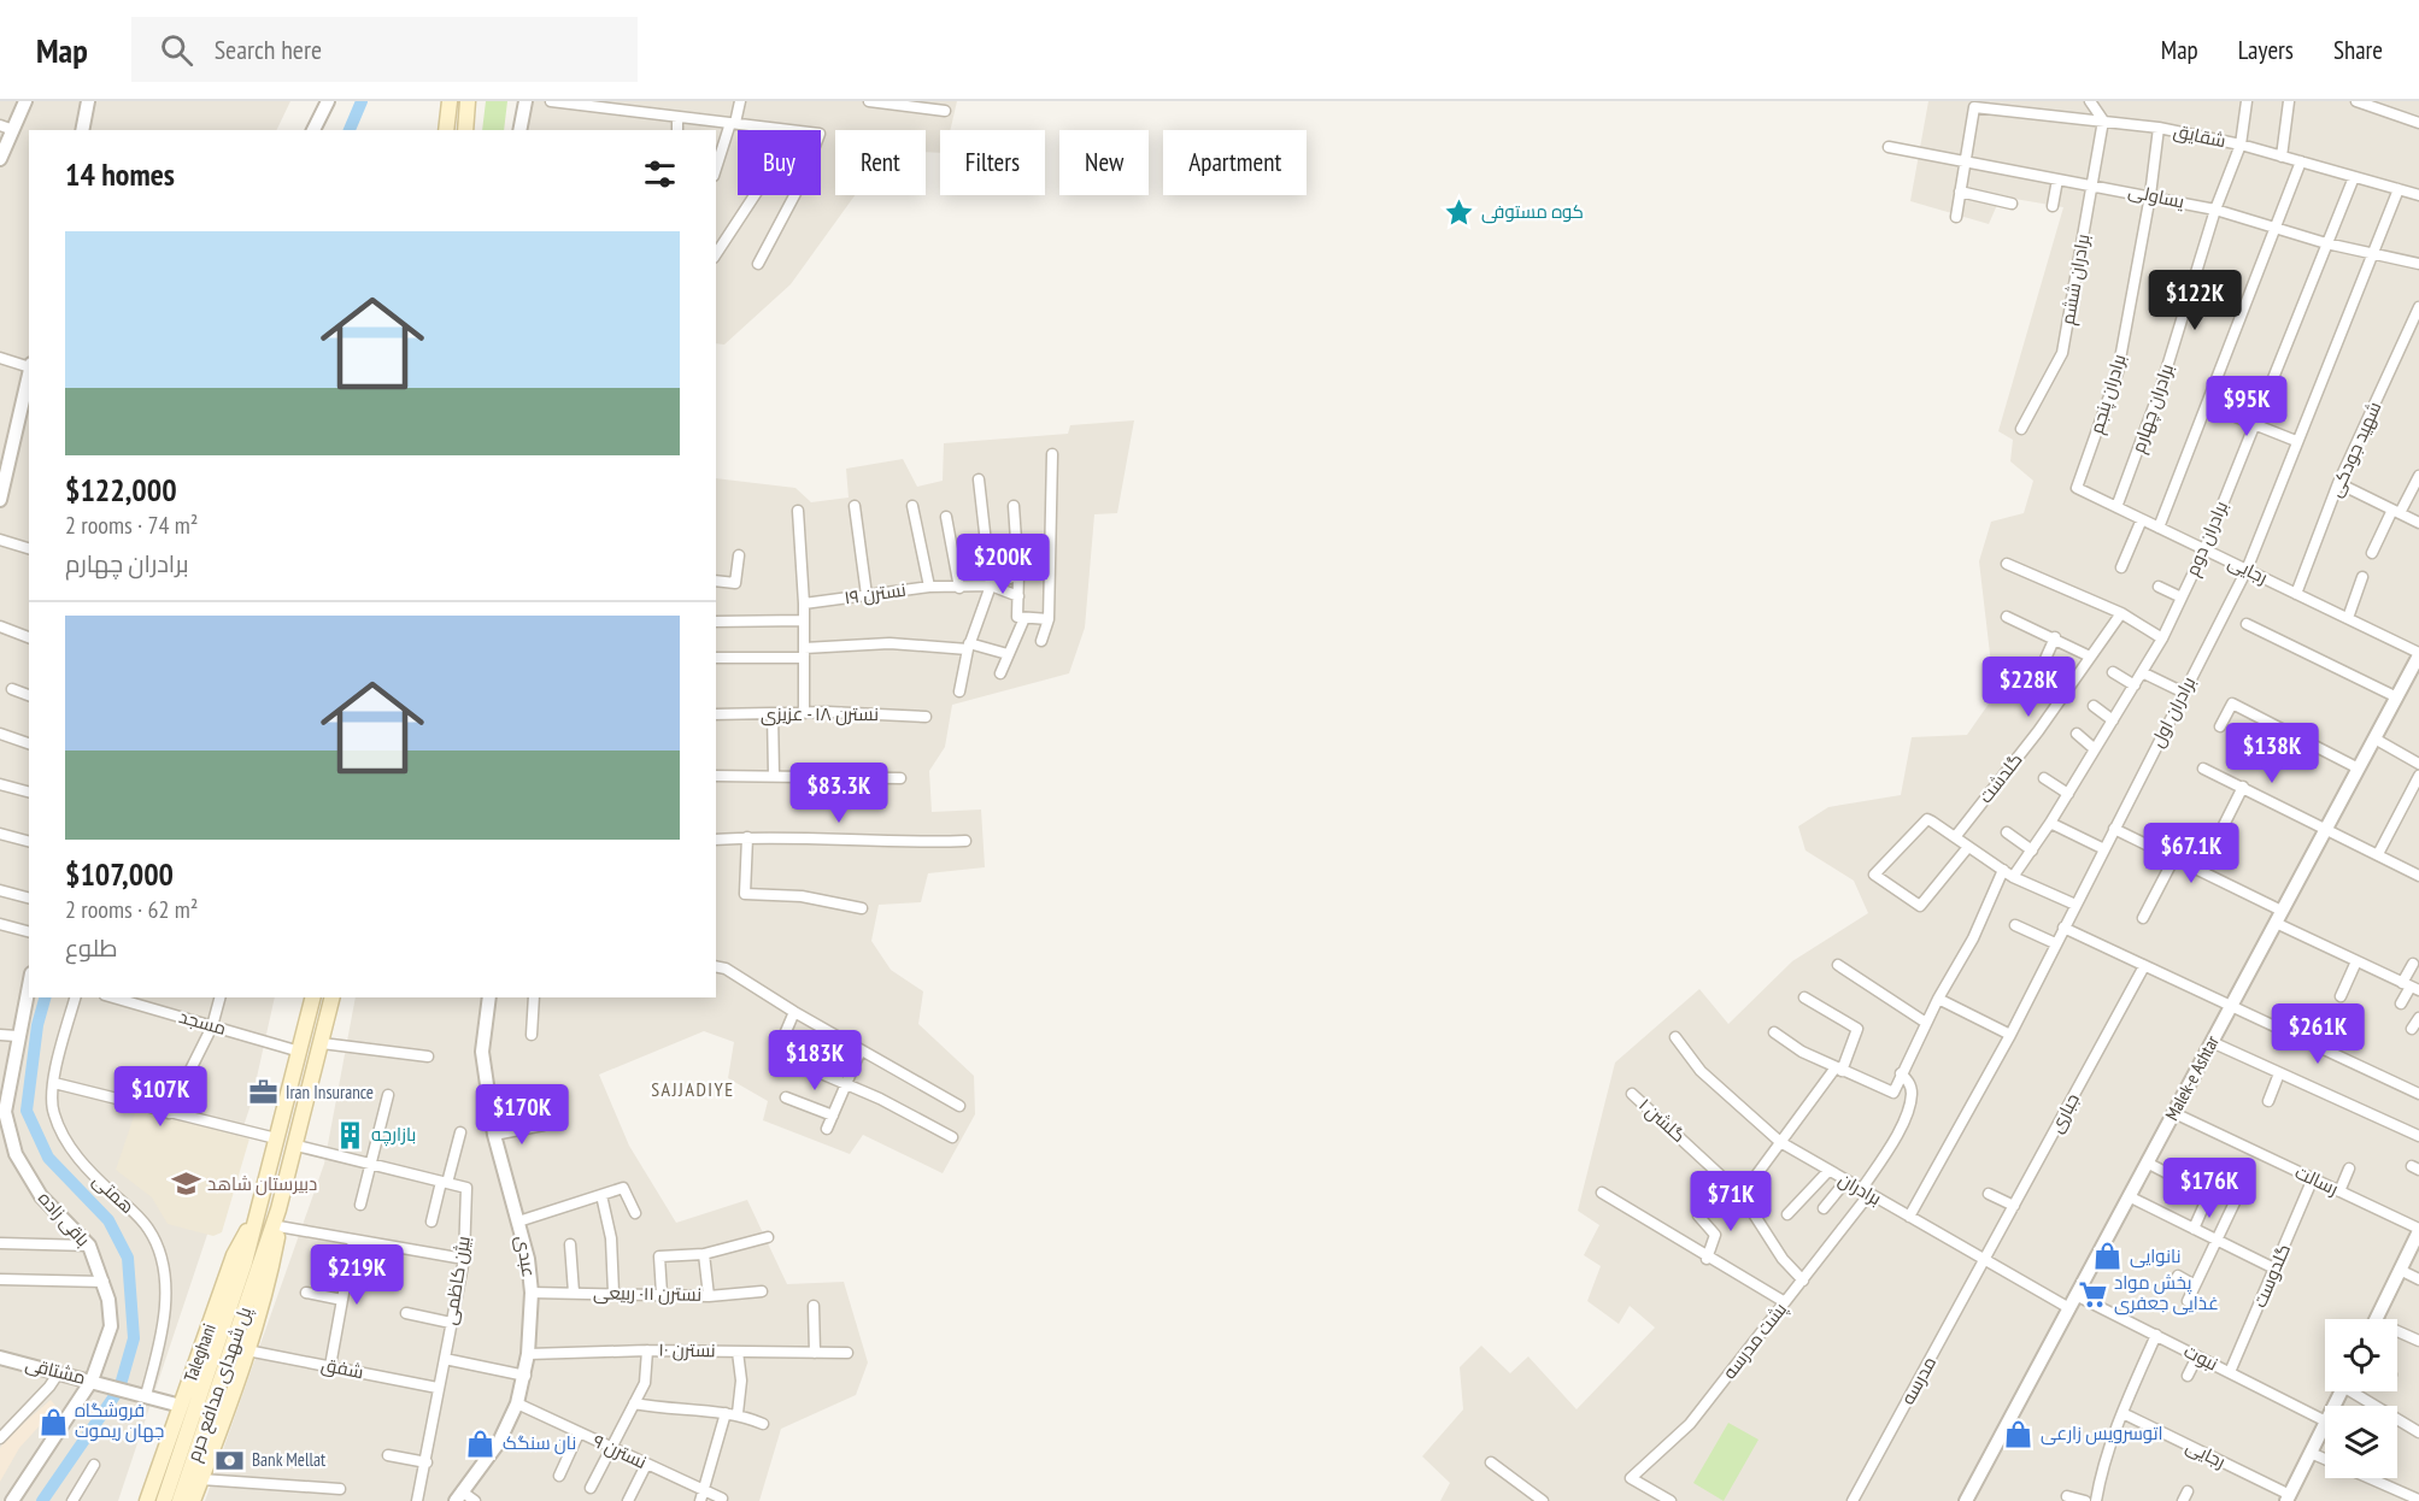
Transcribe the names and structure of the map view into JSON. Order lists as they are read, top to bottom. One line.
{"streets":{"main road":["Taleghani","پل شهدای مدافع حرم"],"street":["شقایق","یساولی","برادران ششم","برادران پنجم","برادران چهارم","شهید جودکی","برادران دوم","رجایی","نسترن ۱۹","برادران اول","نسترن ۱۸ - عزیزی","گلدشت","مسجد","Malek-e Ashtar","جباری","گلشن ۱","رسالت","برادران","همتی","باقی زاده","عبدی","گلدوست","بیژن کاظمی","نسترن ۱۱- ربیعی","پشت مدرسه","نسترن ۱۰","نبوت","شفق","مشتاقی","مدرسه","نسترن ۹"]},"crossings":[["شقایق","یساولی"],["شقایق","برادران ششم"],["شقایق","برادران پنجم"],["شقایق","برادران چهارم"],["شقایق","برادران دوم"],["شقایق","برادران اول"],["یساولی","برادران ششم"],["یساولی","برادران پنجم"],["یساولی","برادران چهارم"],["یساولی","برادران دوم"],["یساولی","برادران اول"],["برادران پنجم","رجایی"],["برادران چهارم","رجایی"],["شهید جودکی","رجایی"],["برادران دوم","رجایی"],["رجایی","برادران اول"],["رجایی","Malek-e Ashtar"],["برادران اول","برادران"],["Malek-e Ashtar","رسالت"],["Malek-e Ashtar","برادران"],["Malek-e Ashtar","نبوت"],["جباری","برادران"],["جباری","مدرسه"],["گلشن ۱","پشت مدرسه"],["رسالت","گلدوست"],["برادران","پشت مدرسه"],["برادران","مدرسه"],["همتی","مشتاقی"],["باقی زاده","مشتاقی"],["عبدی","نسترن ۱۱- ربیعی"],["عبدی","نسترن ۱۰"],["عبدی","نسترن ۹"],["گلدوست","نبوت"],["بیژن کاظمی","شفق"],["Taleghani","مشتاقی"]],"districts":["SAJJADIYE"],"places":{"place":["کوه مستوفی"],"office":["Iran Insurance"],"building":["بازارچه"],"school or university":["دبیرستان شاهد"],"shop":["نانوایی","فروشگاه جهان ریموت","اتوسرویس زارعی","نان سنگک"],"supermarket":["پخش مواد غذایی جعفری"],"bank":["Bank Mellat"]},"page":{"header":"Map","search":"Search here","nav":["Map","Layers","Share"],"chip":["Buy","Rent","Filters","New","Apartment"],"heading":"14 homes","list":[{"name":"$122,000","note":"2 rooms · 74 m² · برادران چهارم"},{"name":"$107,000","note":"2 rooms · 62 m² · طلوع"}],"price":["$122K","$95K","$200K","$228K","$138K","$83.3K","$67.1K","$261K","$183K","$107K","$170K","$176K","$71K","$219K"]}}
